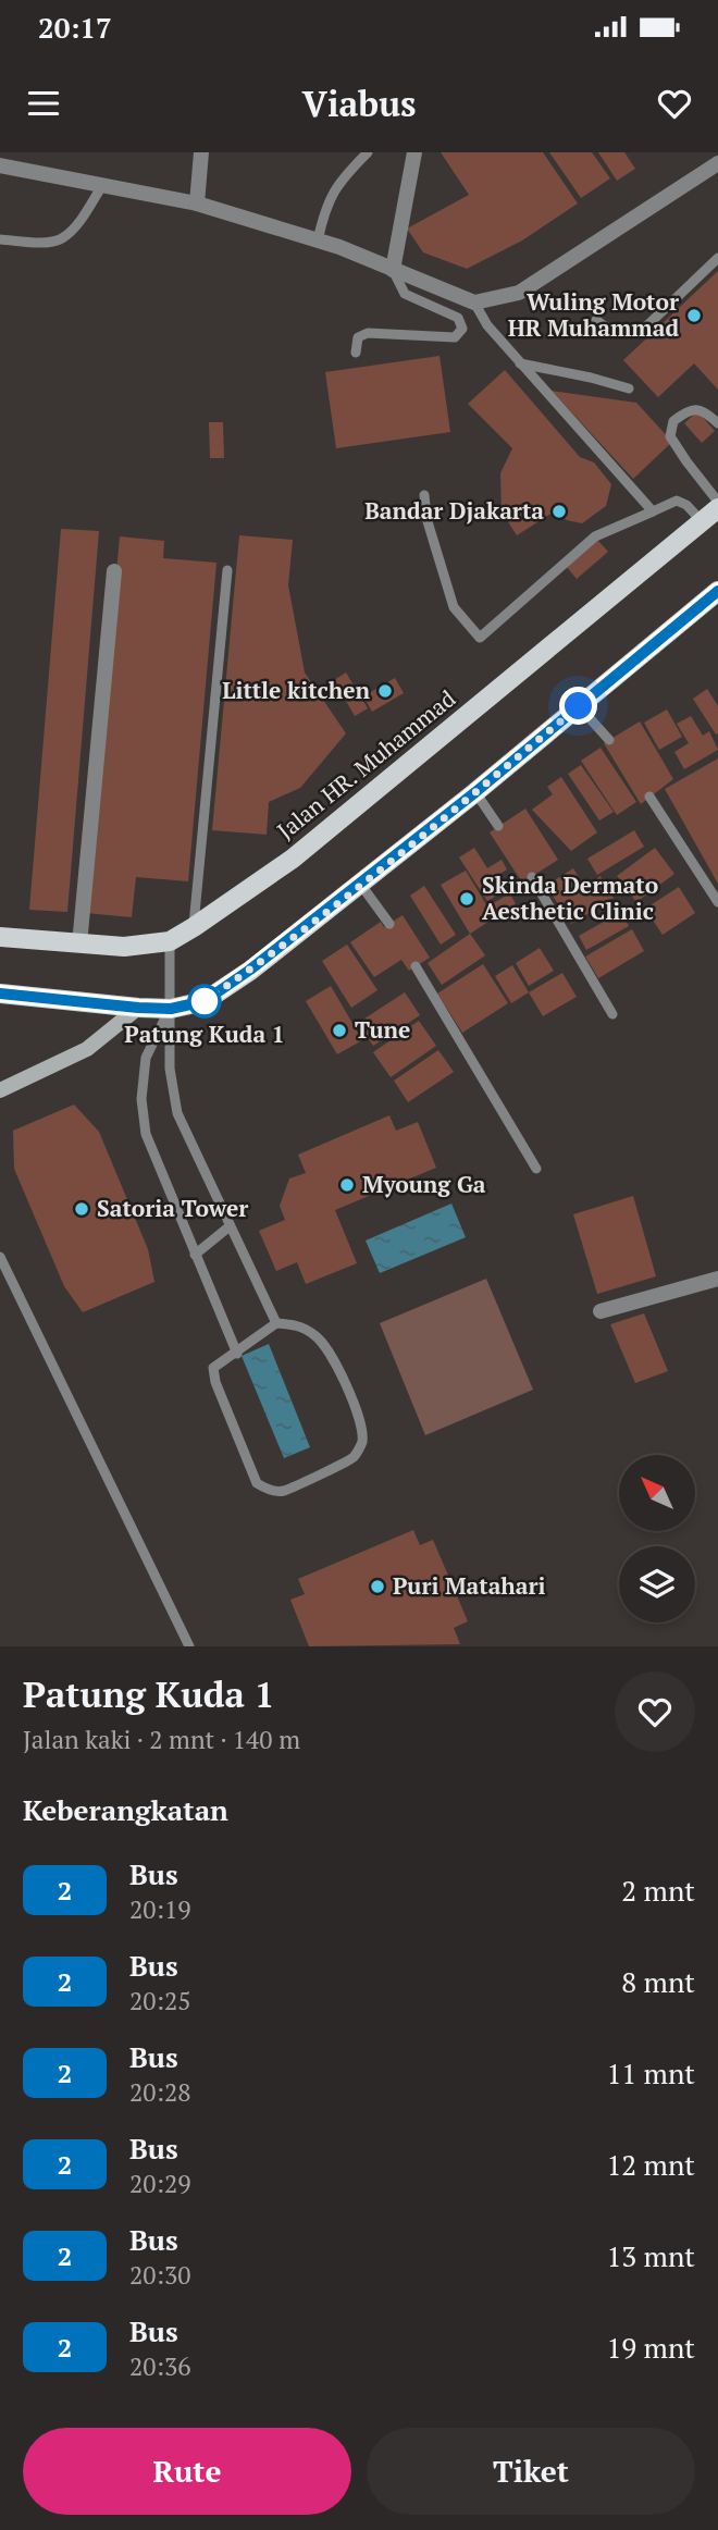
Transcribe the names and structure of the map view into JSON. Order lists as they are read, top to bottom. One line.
{"streets":{"main road":["Jalan HR. Muhammad"]},"places":["Wuling Motor HR Muhammad","Bandar Djakarta","Little kitchen","Skinda Dermato Aesthetic Clinic","Patung Kuda 1","Tune","Myoung Ga","Satoria Tower","Puri Matahari"],"lines":["bus line 2"],"north":"top left","page":{"status":"20:17","header":"Viabus","heading":[["Patung Kuda 1","Jalan kaki · 2 mnt · 140 m"],"Keberangkatan"],"list":[{"mark":"2","name":"Bus","note":"20:19","value":"2 mnt"},{"mark":"2","name":"Bus","note":"20:25","value":"8 mnt"},{"mark":"2","name":"Bus","note":"20:28","value":"11 mnt"},{"mark":"2","name":"Bus","note":"20:29","value":"12 mnt"},{"mark":"2","name":"Bus","note":"20:30","value":"13 mnt"},{"mark":"2","name":"Bus","note":"20:36","value":"19 mnt"}],"buttons":["Rute","Tiket"]}}
